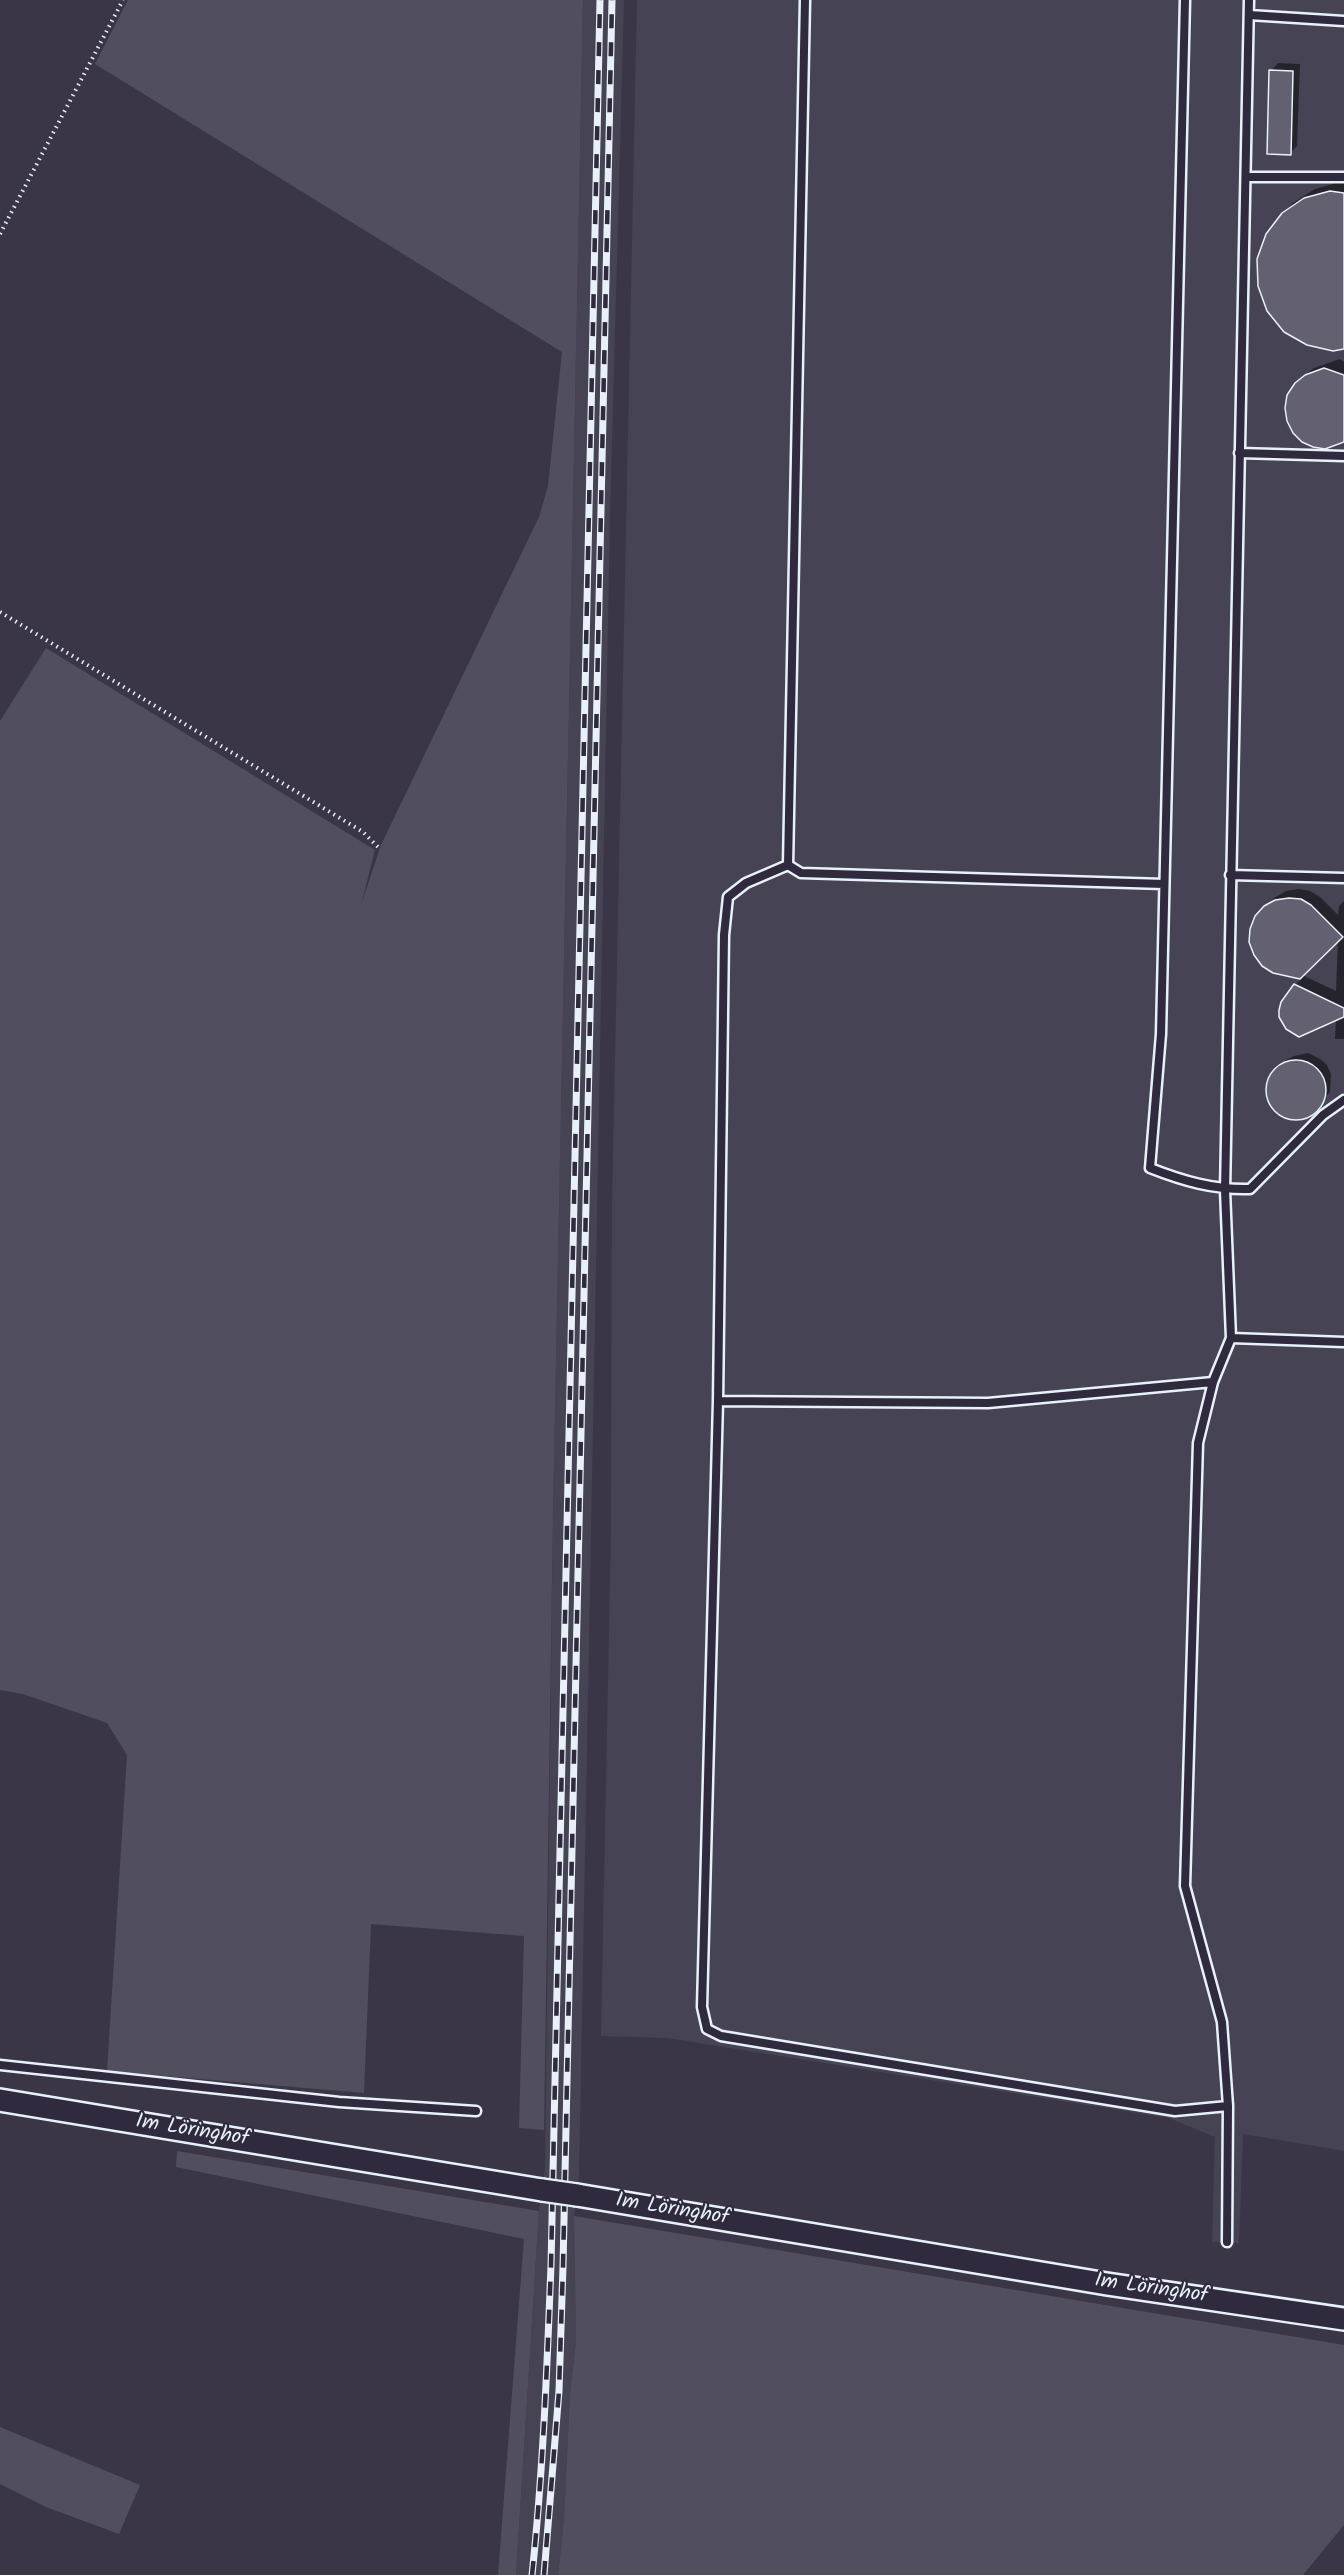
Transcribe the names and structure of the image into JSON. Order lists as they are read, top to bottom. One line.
{"streets":{"street":["Im Löringhof"]}}
